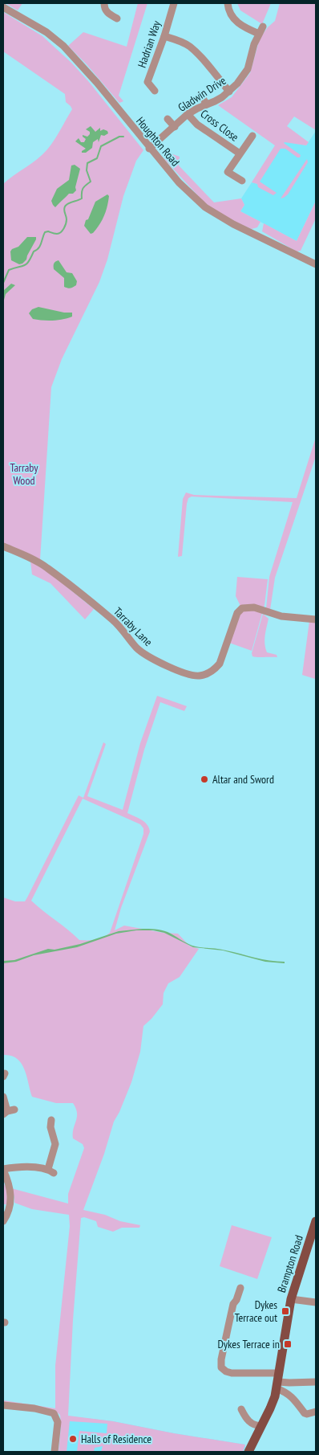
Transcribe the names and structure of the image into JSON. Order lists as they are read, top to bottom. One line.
{"streets":{"main road":["Brampton Road"],"street":["Hadrian Way","Gladwin Drive","Cross Close","Houghton Road","Tarraby Lane"]},"crossings":[["Gladwin Drive","Cross Close"],["Gladwin Drive","Houghton Road"]],"parks":["Tarraby Wood"],"places":{"other":["Altar and Sword","Halls of Residence"],"transit":["Dykes Terrace out","Dykes Terrace in"]}}
